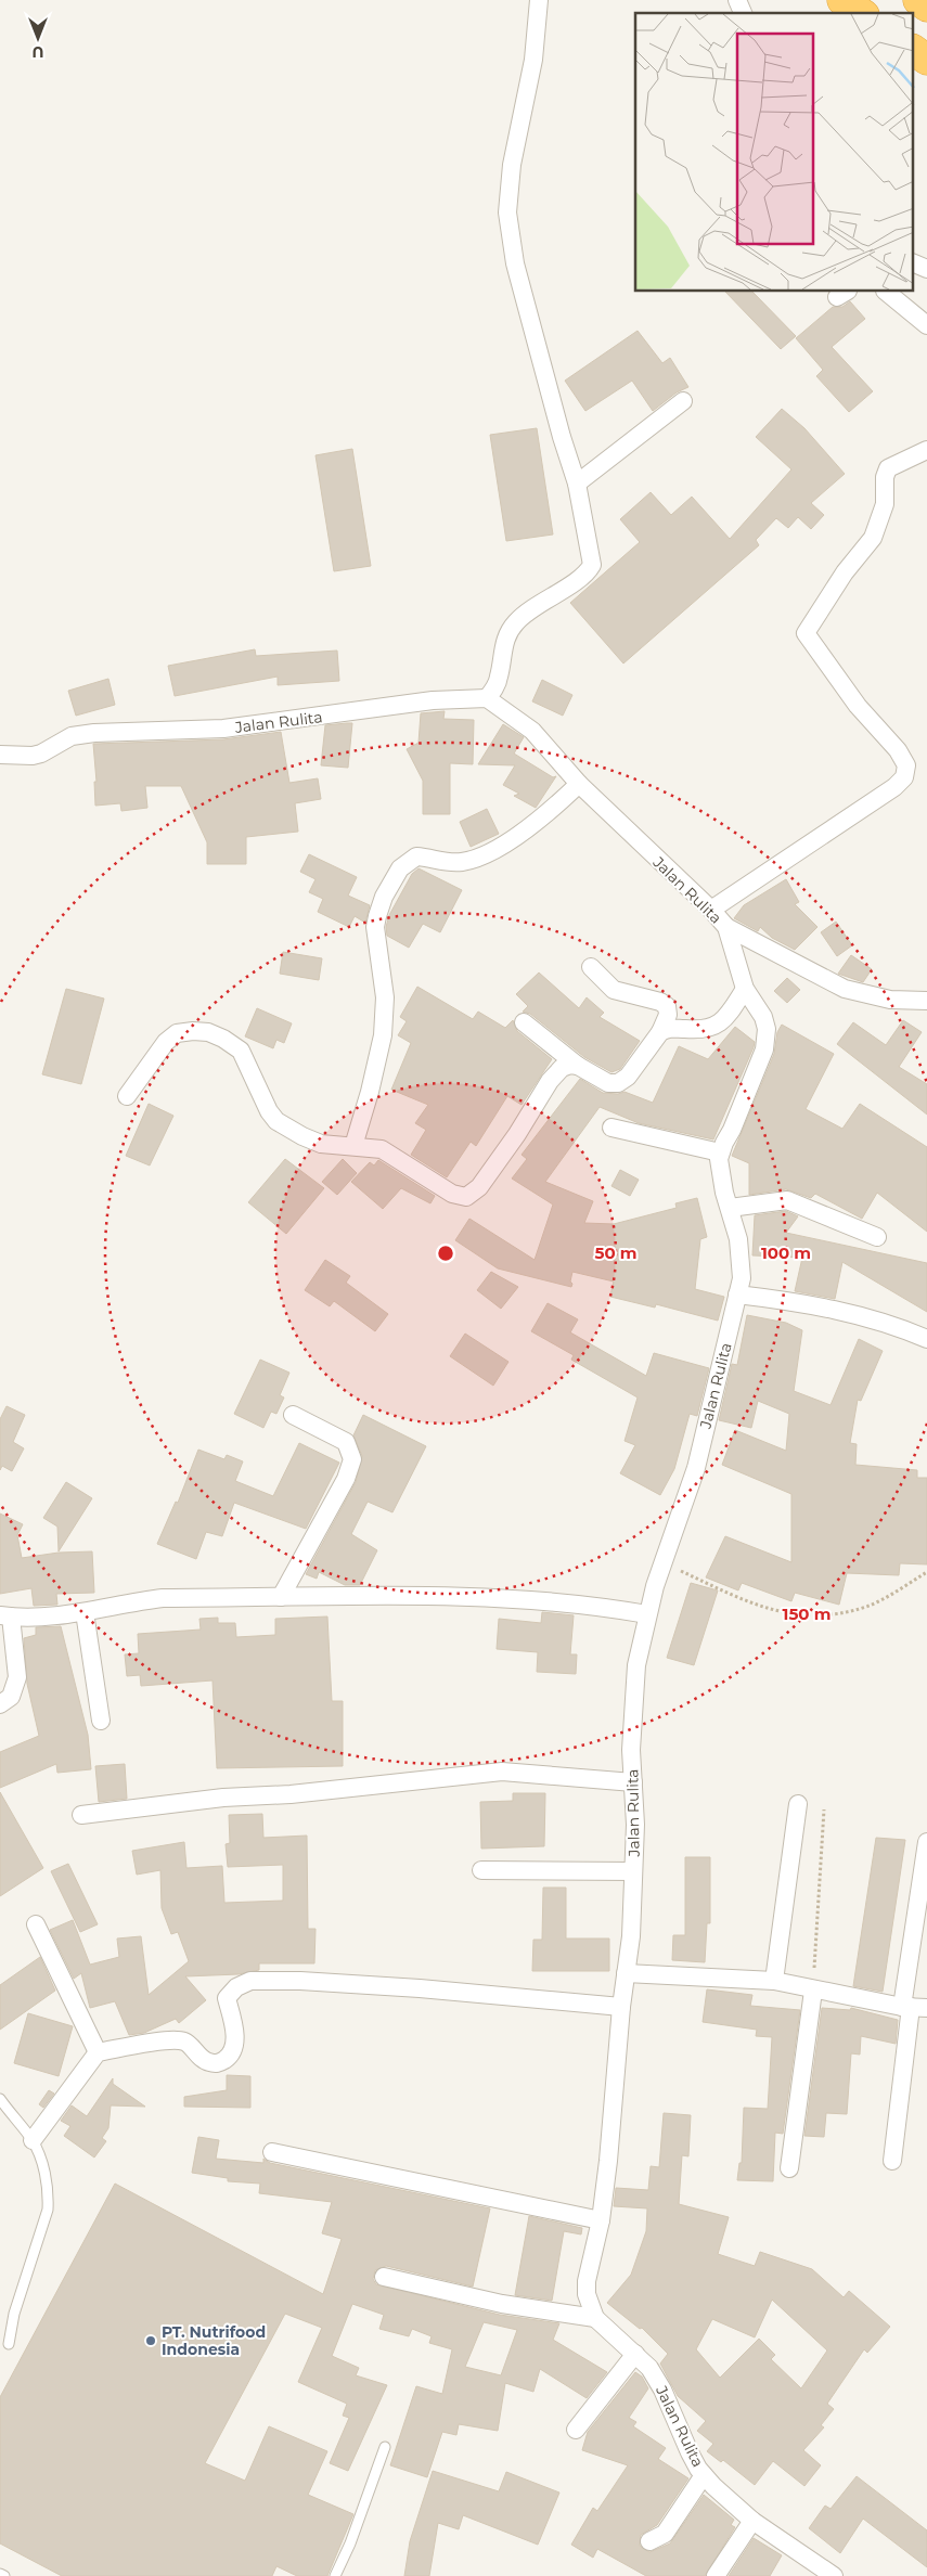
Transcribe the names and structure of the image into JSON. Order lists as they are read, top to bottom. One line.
{"streets":{"street":["Jalan Rulita"]},"places":["PT. Nutrifood Indonesia"],"north":"bottom","rings":["50 m","100 m","150 m"]}
